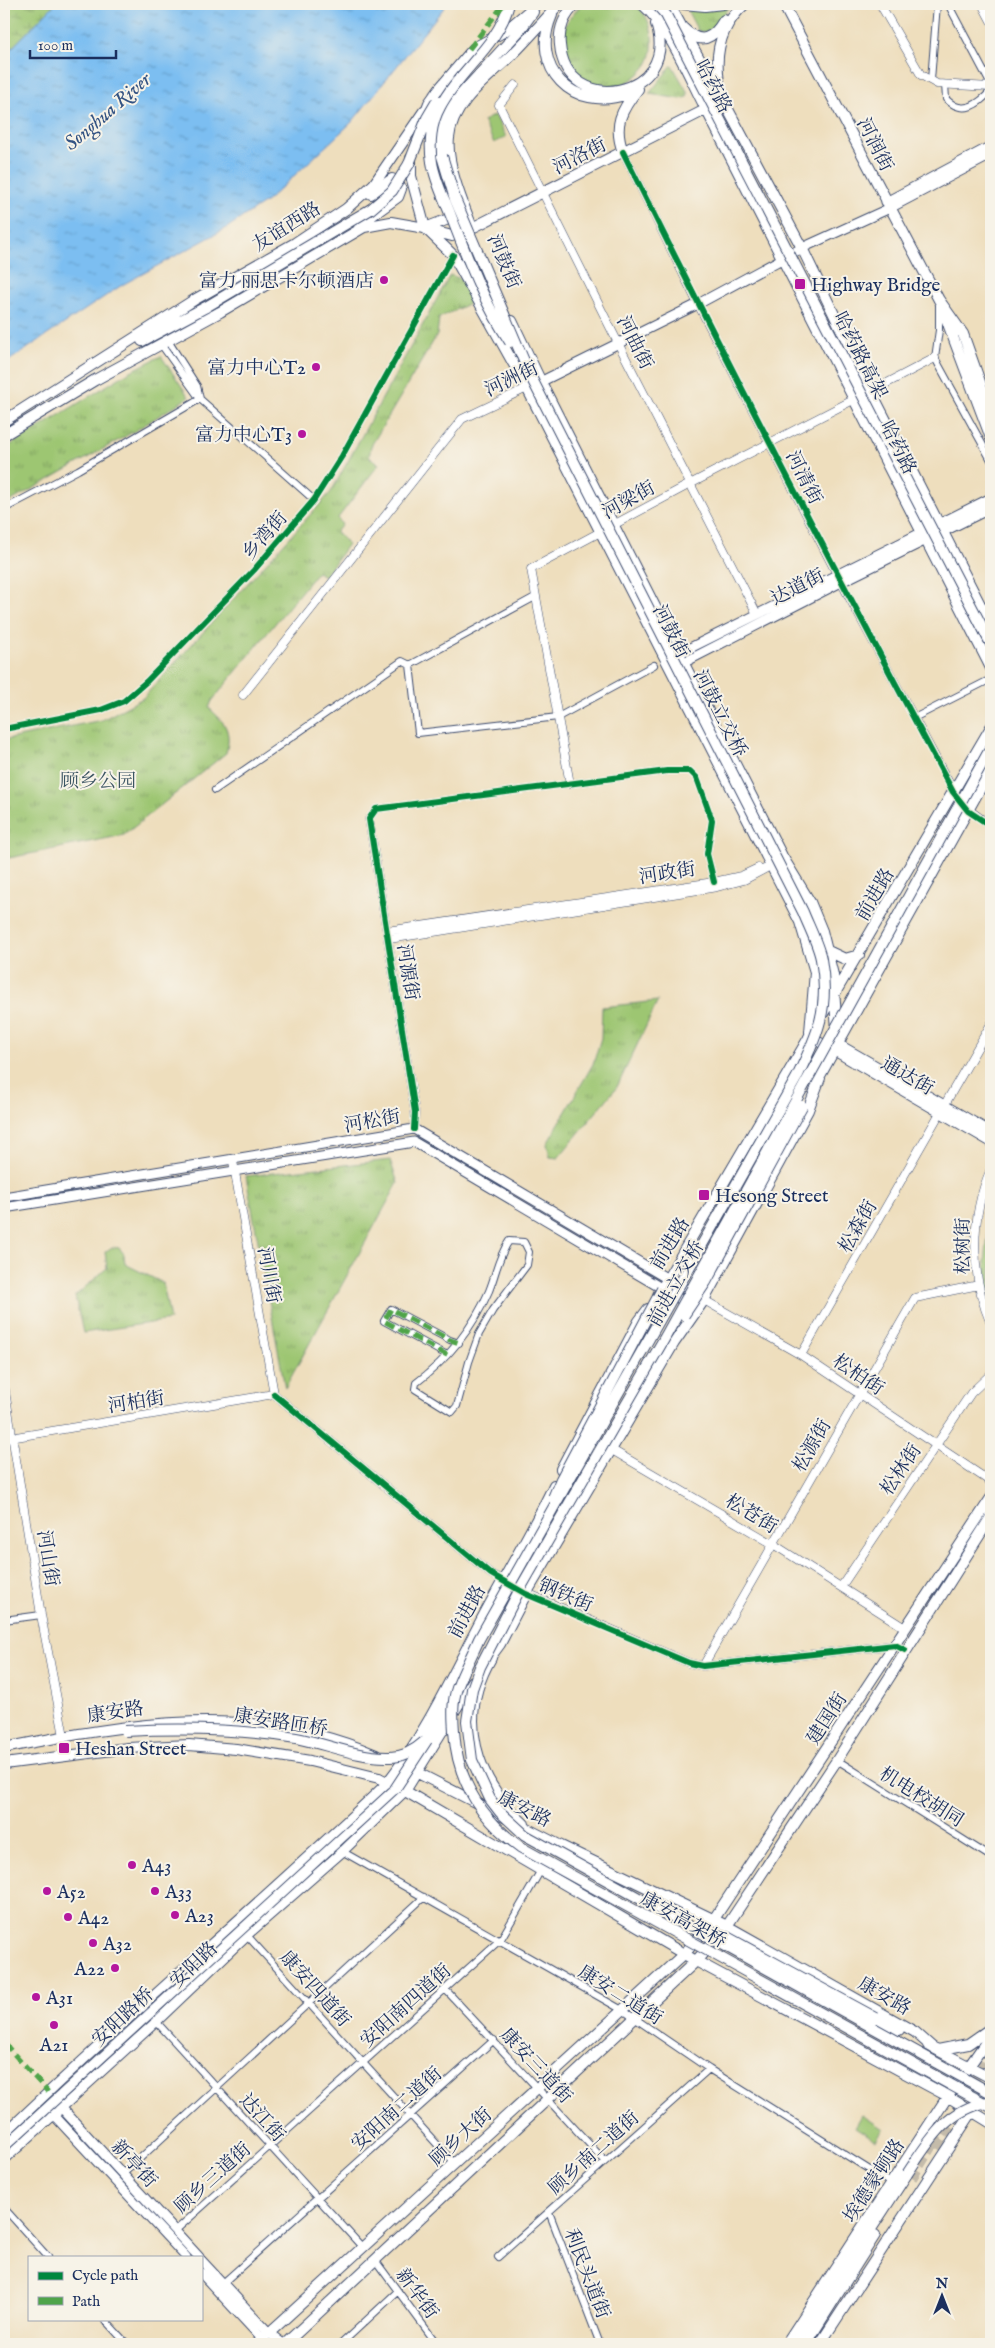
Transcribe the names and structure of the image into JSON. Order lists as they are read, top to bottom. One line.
{"streets":{"main road":["哈药路","河润街","河洛街","友谊西路","河鼓街","哈药路高架","河洲街","达道街","河鼓立交桥","前进路","通达街","河松街","前进立交桥","康安路","建国街","康安路匝桥","康安高架桥","安阳路","安阳路桥","顾乡大街","新亭街","埃德蒙顿路"],"street":["河曲街","河清街","河梁街","乡湾街","河政街","河源街","松森街","松树街","河川街","松柏街","河柏街","松源街","松林街","松苍街","河山街","钢铁街","机电校胡同","康安四道街","康安二道街","安阳南四道街","康安三道街","安阳南二道街","达江街","顾乡南二道街","顾乡三道街","利民头道街","新华街"]},"crossings":[["哈药路","河洛街"],["哈药路","河洲街"],["哈药路","河梁街"],["河润街","河洲街"],["河润街","河梁街"],["河洛街","友谊西路"],["河洛街","河鼓街"],["河洛街","河曲街"],["河洛街","河清街"],["友谊西路","河鼓街"],["河鼓街","河洲街"],["河鼓街","河梁街"],["河鼓街","乡湾街"],["河鼓街","达道街"],["河鼓街","河政街"],["河鼓街","前进路"],["河鼓街","通达街"],["河曲街","河洲街"],["河曲街","河梁街"],["河洲街","河清街"],["河清街","河梁街"],["河清街","达道街"],["河清街","前进路"],["河鼓立交桥","前进立交桥"],["河政街","河源街"],["前进路","通达街"],["前进路","河松街"],["前进路","松苍街"],["前进路","钢铁街"],["前进路","康安路"],["前进路","安阳路"],["前进路","安阳路桥"],["河源街","河松街"],["通达街","松森街"],["河松街","河川街"],["河松街","松柏街"],["松森街","松柏街"],["松树街","松源街"],["河川街","河柏街"],["河川街","钢铁街"],["前进立交桥","康安高架桥"],["松柏街","松源街"],["松柏街","松林街"],["河柏街","河山街"],["河柏街","钢铁街"],["松源街","松苍街"],["松源街","钢铁街"],["松林街","松苍街"],["松苍街","建国街"],["河山街","康安路"],["钢铁街","建国街"],["康安路","建国街"],["康安路","康安路匝桥"],["康安路","康安高架桥"],["康安路","安阳路"],["康安路","安阳南四道街"],["康安路","安阳路桥"],["康安路","顾乡大街"],["康安路","埃德蒙顿路"],["建国街","机电校胡同"],["建国街","顾乡大街"],["安阳路","康安四道街"],["安阳路","康安二道街"],["安阳路","安阳路桥"],["安阳路","达江街"],["安阳路","新亭街"],["康安四道街","安阳南四道街"],["康安四道街","安阳南二道街"],["康安四道街","顾乡大街"],["康安二道街","安阳南四道街"],["康安二道街","顾乡大街"],["康安二道街","顾乡南二道街"],["康安二道街","埃德蒙顿路"],["安阳南四道街","康安三道街"],["安阳南四道街","达江街"],["安阳南四道街","顾乡三道街"],["康安三道街","安阳南二道街"],["康安三道街","顾乡大街"],["康安三道街","顾乡南二道街"],["安阳南二道街","达江街"],["达江街","顾乡大街"],["达江街","顾乡三道街"],["顾乡大街","新华街"],["顾乡南二道街","利民头道街"],["新亭街","顾乡三道街"]],"water":["Songhua River"],"parks":["顾乡公园"],"places":{"other":["富力 丽思卡尔顿酒店","富力中心T2","富力中心T3","A43","A52","A33","A23","A42","A32","A22","A31","A21"],"transit":["Highway Bridge","Hesong Street","Heshan Street"]},"legend":["Cycle path","Path"],"scale_bar":"100 m","north":"top"}
